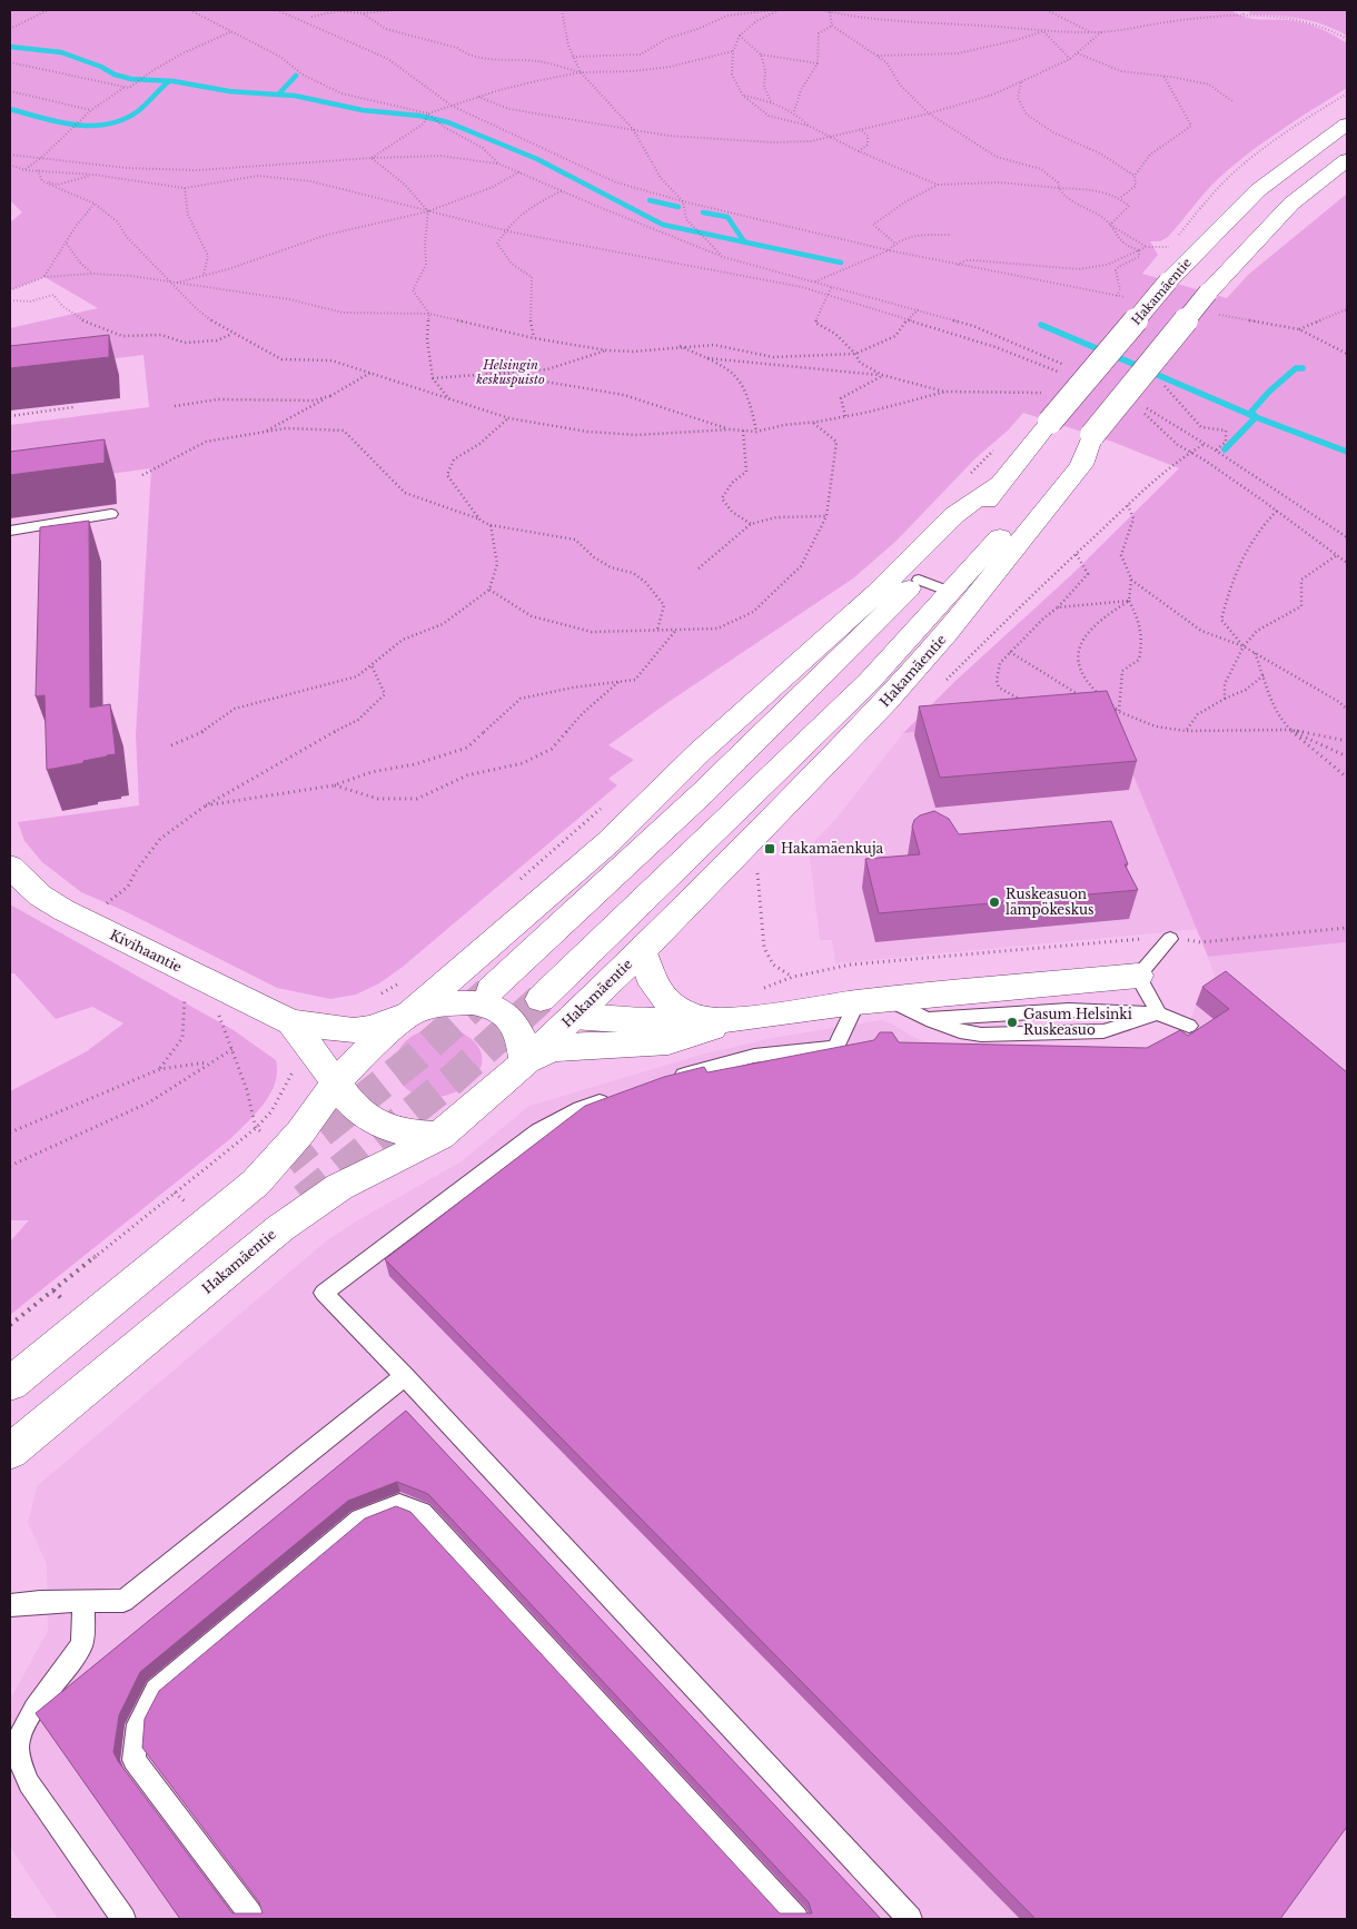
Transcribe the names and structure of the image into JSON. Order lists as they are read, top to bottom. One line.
{"streets":{"main road":["Hakamäentie","Kivihaantie"]},"crossings":[["Hakamäentie","Kivihaantie"]],"parks":["Helsingin keskuspuisto"],"places":{"transit":["Hakamäenkuja"],"other":["Ruskeasuon lämpökeskus","Gasum Helsinki Ruskeasuo"]}}
